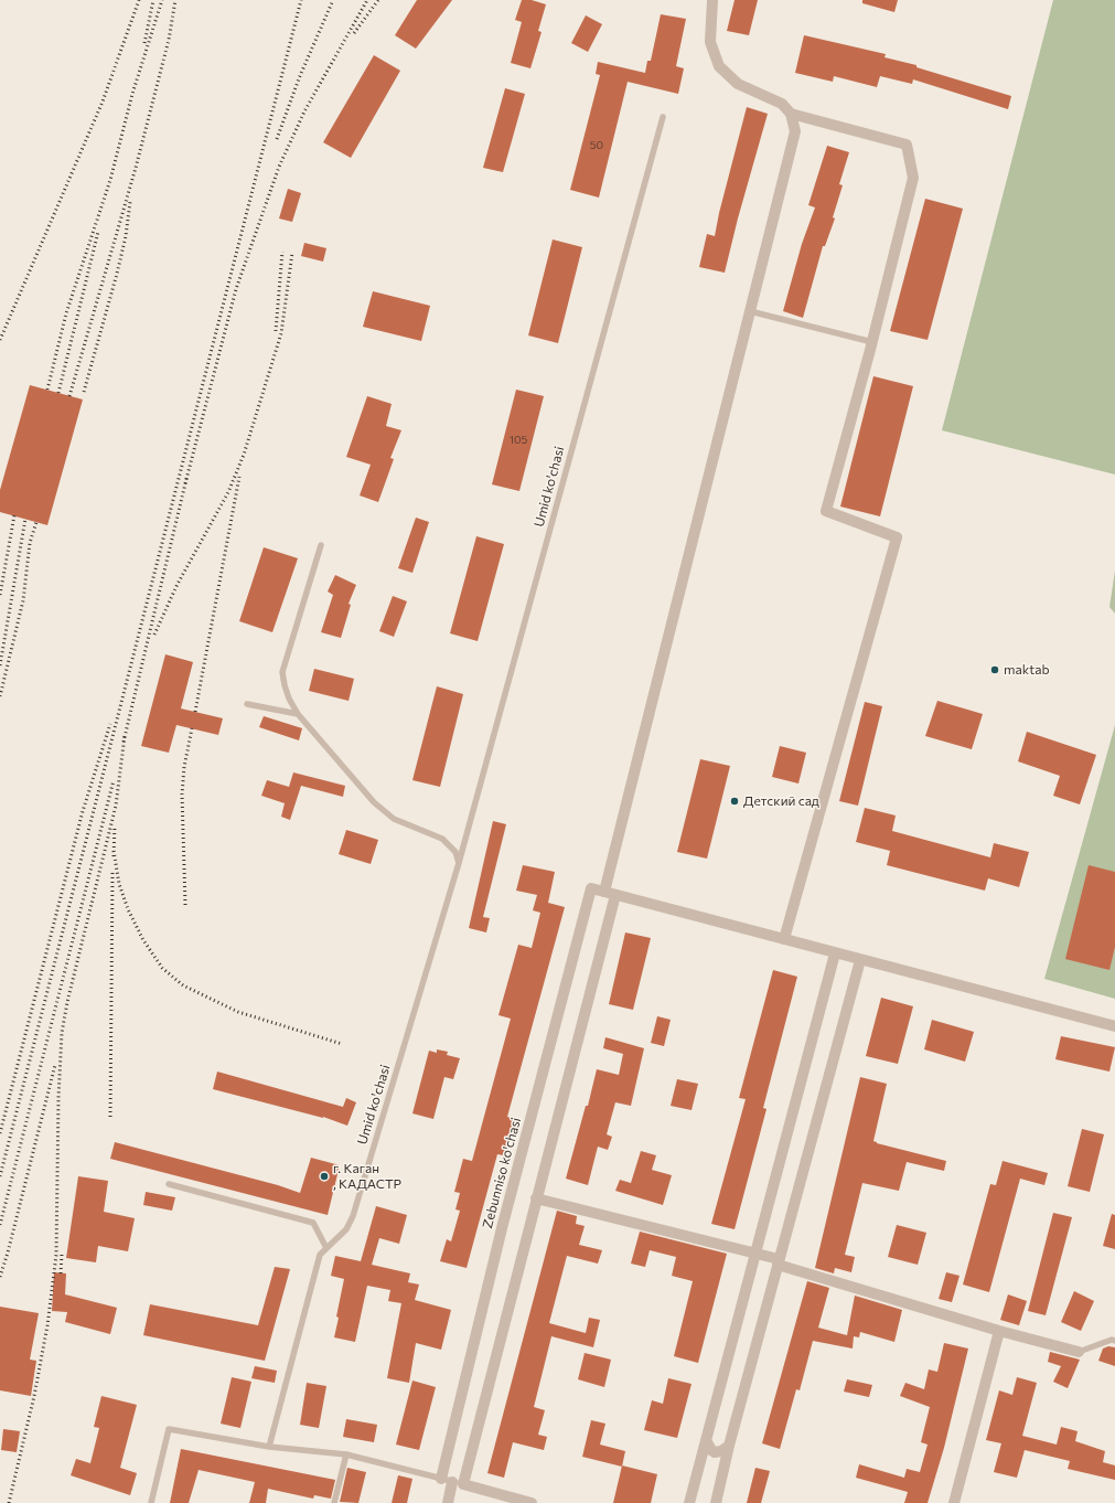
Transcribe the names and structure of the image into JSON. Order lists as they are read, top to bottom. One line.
{"streets":{"street":["Zebunniso ko'chasi"],"lane":["Umid ko'chasi"]},"places":["maktab","Детский сад","г. Каган , КАДАСТР"],"house_numbers":["50","105"]}
